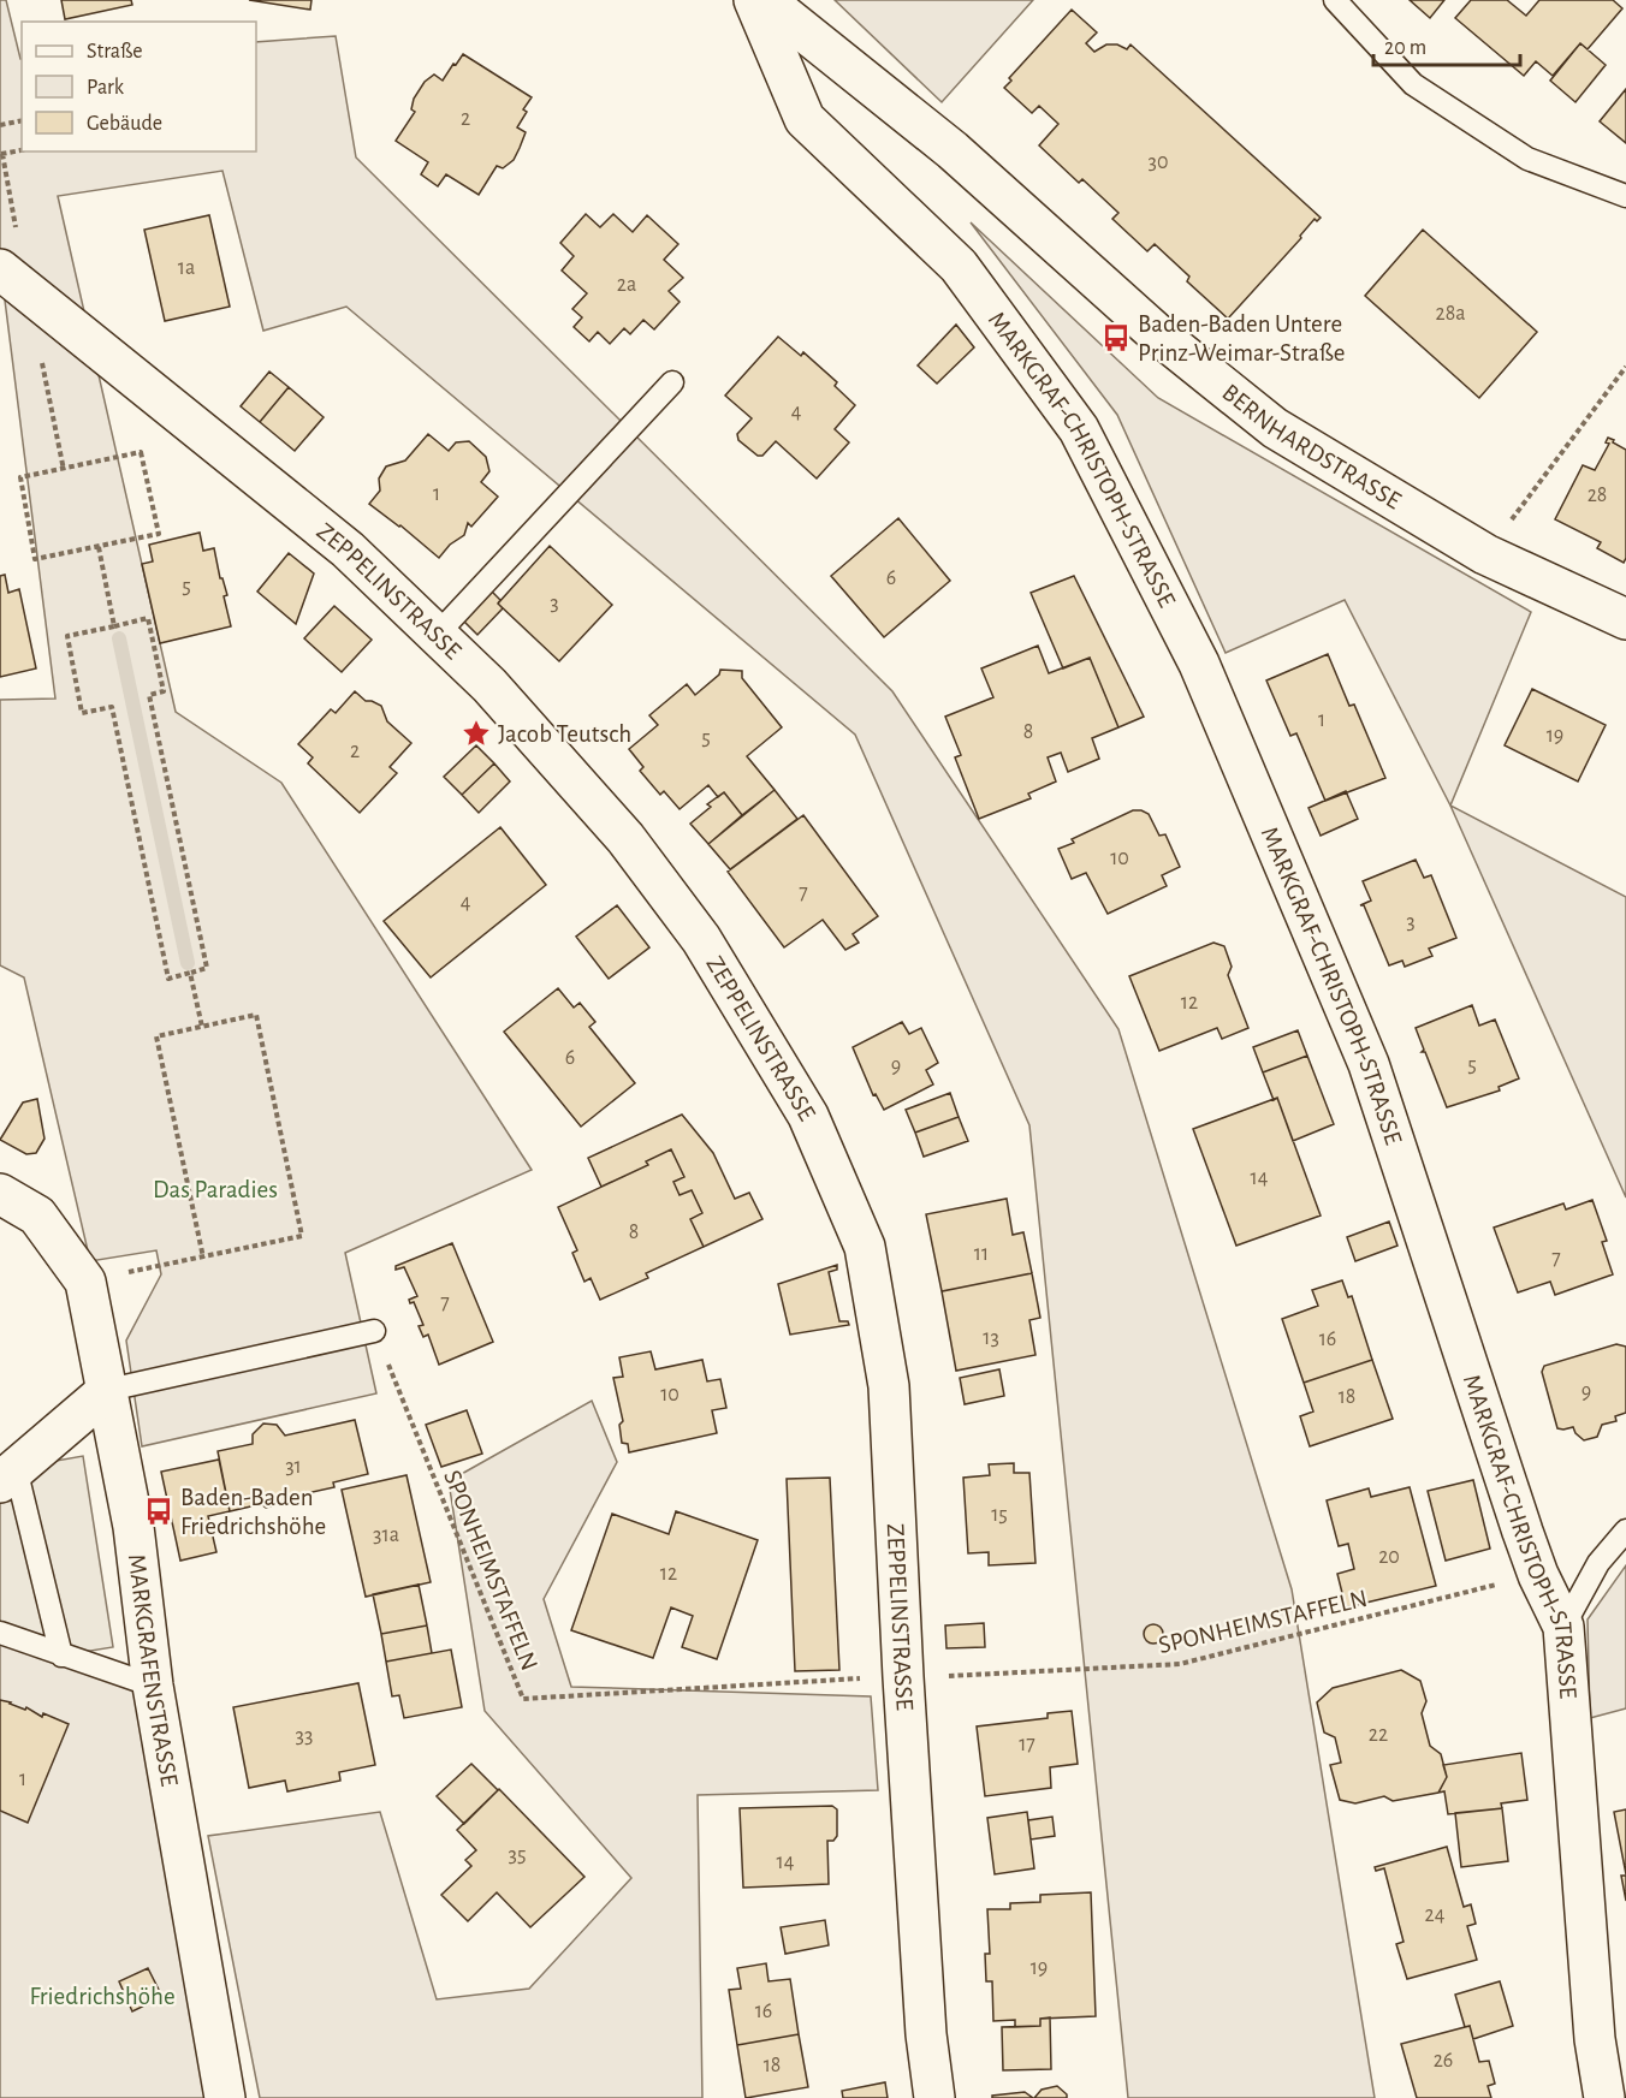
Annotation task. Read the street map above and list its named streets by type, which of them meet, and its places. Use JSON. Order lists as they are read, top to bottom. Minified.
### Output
{"streets":{"street":["BERNHARDSTRASSE","MARKGRAF-CHRISTOPH-STRASSE","ZEPPELINSTRASSE","MARKGRAFENSTRASSE"],"path":["SPONHEIMSTAFFELN"]},"crossings":[["MARKGRAF-CHRISTOPH-STRASSE","SPONHEIMSTAFFELN"],["ZEPPELINSTRASSE","SPONHEIMSTAFFELN"]],"parks":["Das Paradies","Friedrichshöhe"],"places":{"bus stop":["Baden-Baden Untere Prinz-Weimar-Straße","Baden-Baden Friedrichshöhe"],"place":["Jacob Teutsch"]},"house_numbers":["2","30","1a","2a","28a","4","1","28","6","5","3","1","8","19","5","2","10","7","4","3","12","6","5","9","14","8","11","7","7","13","16","9","10","18","31","15","31a","20","12","22","33","17","1","35","14","24","19","16","26","18"],"legend":["Straße","Park","Gebäude"],"scale_bar":"20 m"}
